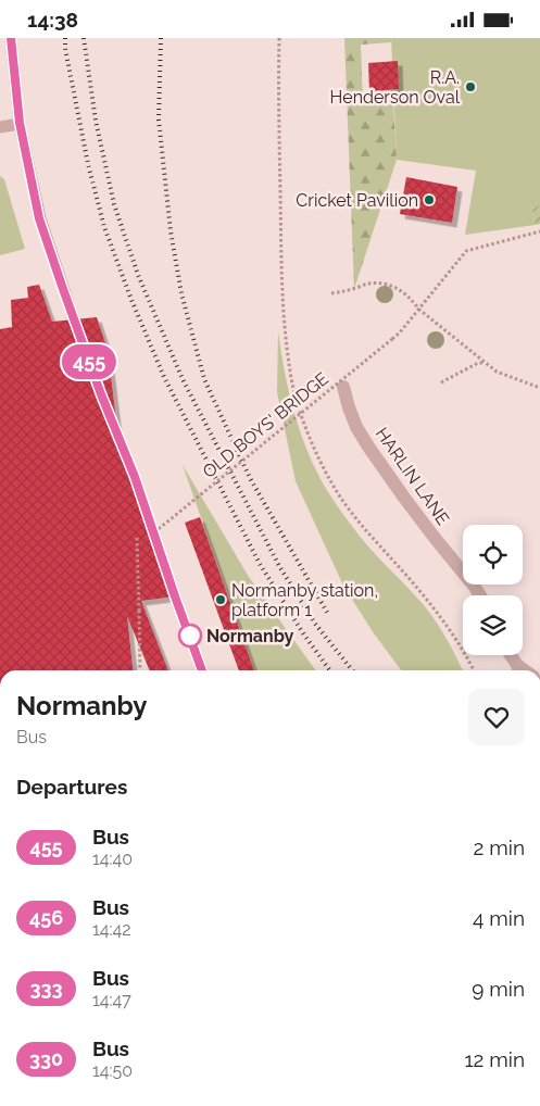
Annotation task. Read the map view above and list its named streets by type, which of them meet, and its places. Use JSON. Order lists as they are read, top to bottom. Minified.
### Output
{"streets":{"street":["HARLIN LANE"],"path":["OLD BOYS' BRIDGE"]},"places":["R.A. Henderson Oval","Cricket Pavilion","Normanby station, platform 1","Normanby"],"lines":["bus line 455"],"page":{"status":"14:38","on_map":"455","heading":[["Normanby","Bus"],"Departures"],"list":[{"mark":"455","name":"Bus","note":"14:40","value":"2 min"},{"mark":"456","name":"Bus","note":"14:42","value":"4 min"},{"mark":"333","name":"Bus","note":"14:47","value":"9 min"},{"mark":"330","name":"Bus","note":"14:50","value":"12 min"}]}}
